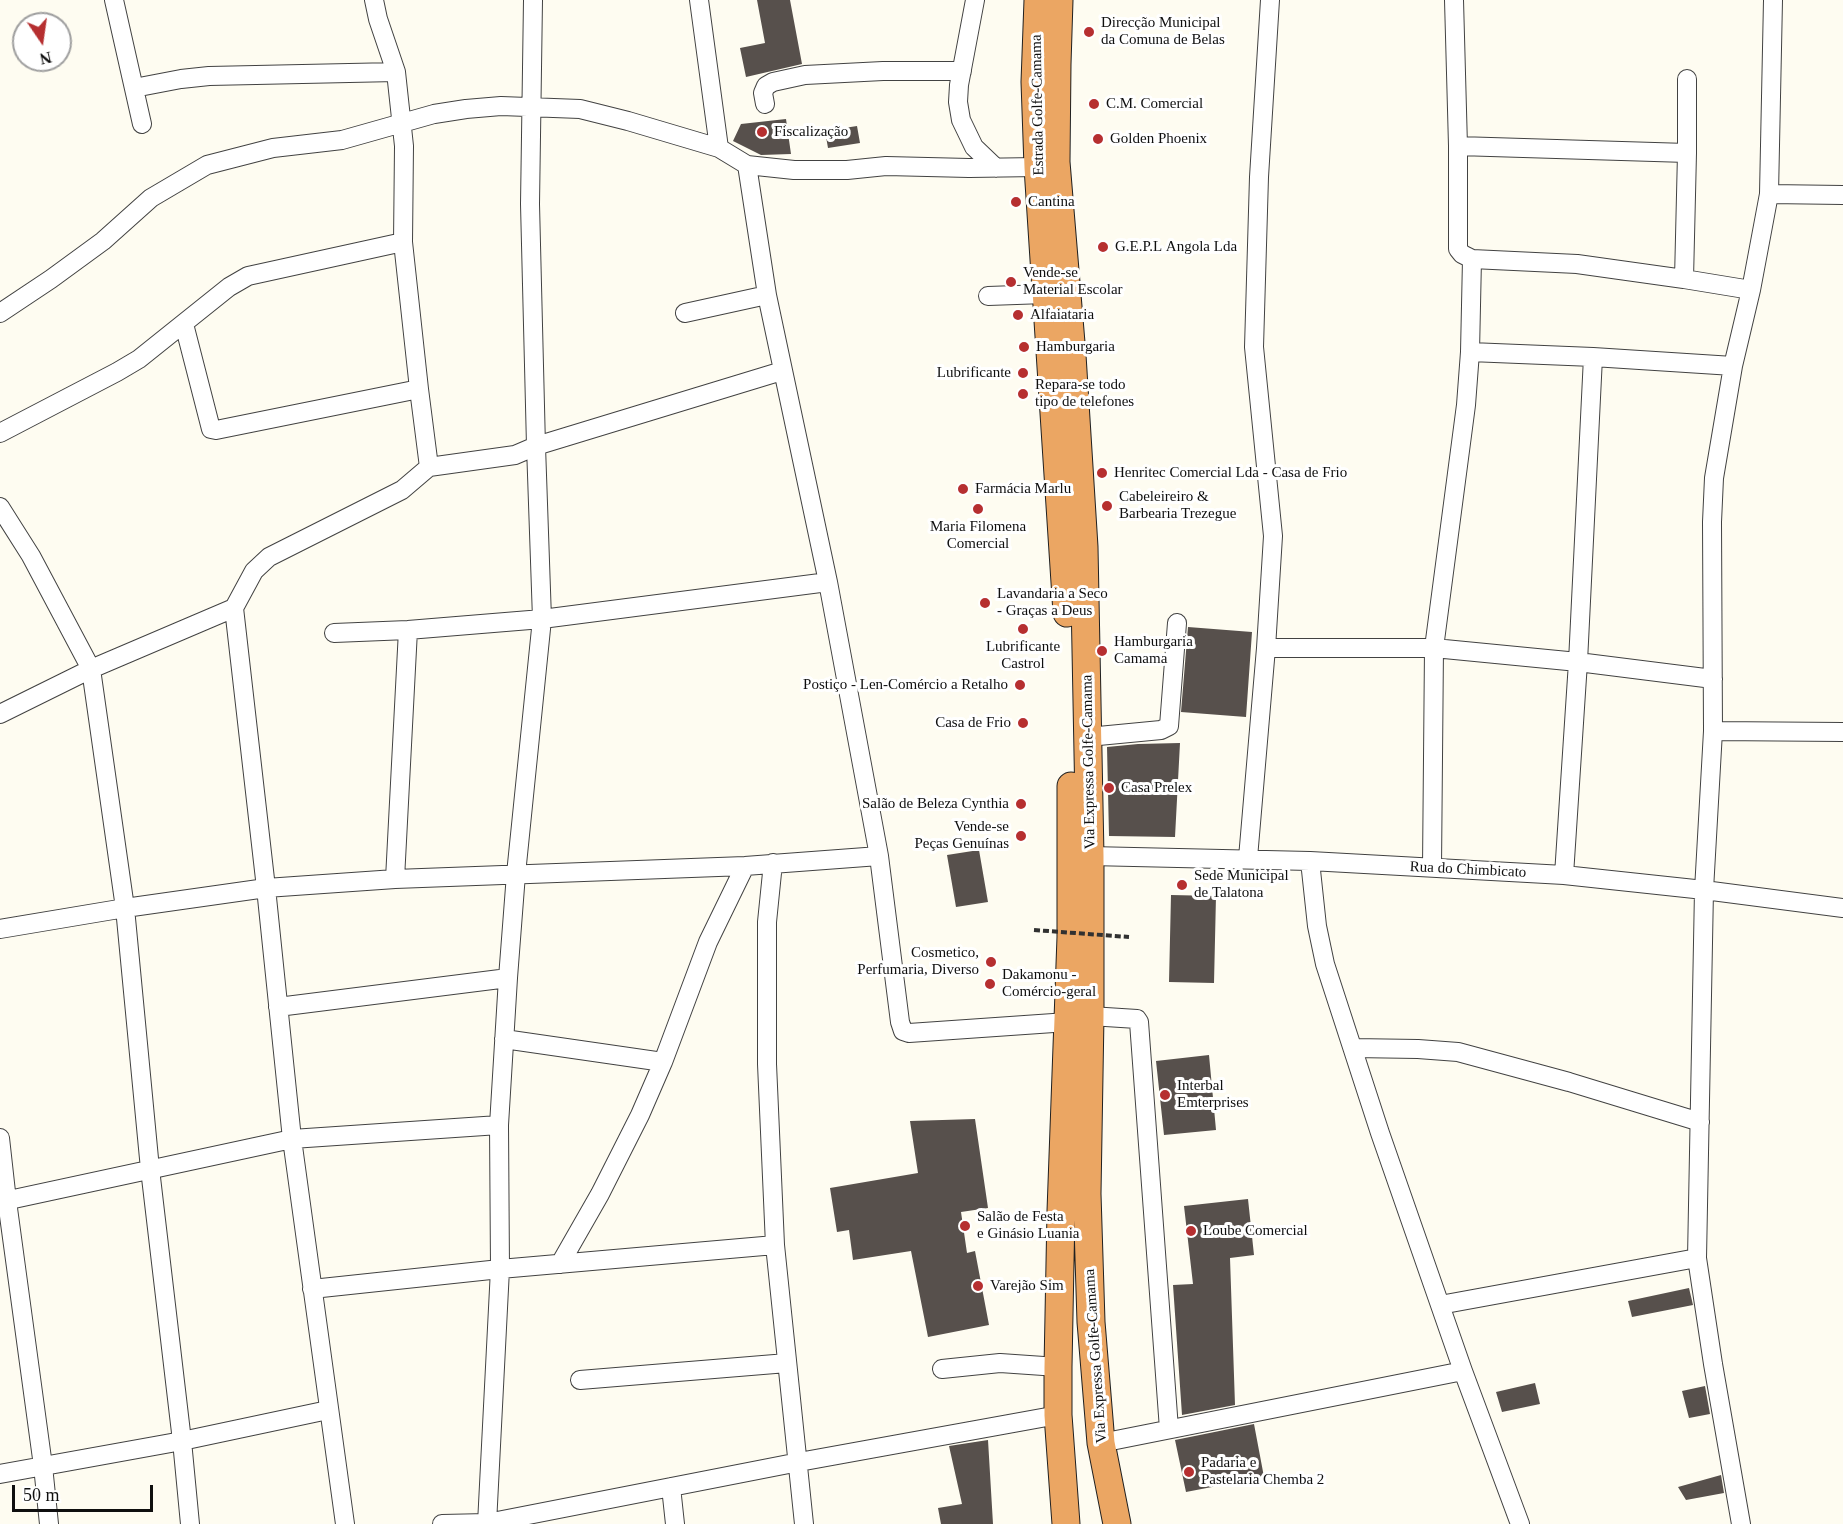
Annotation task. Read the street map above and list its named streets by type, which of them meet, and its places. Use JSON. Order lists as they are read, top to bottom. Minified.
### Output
{"streets":{"highway":["Estrada Golfe-Camama","Via Expressa Golfe-Camama"],"street":["Rua do Chimbicato"]},"crossings":[["Estrada Golfe-Camama","Via Expressa Golfe-Camama"],["Via Expressa Golfe-Camama","Rua do Chimbicato"]],"places":["Direcção Municipal da Comuna de Belas","C.M. Comercial","Fiscalização","Golden Phoenix","Cantina","G.E.P.L Angola Lda","Vende-se Material Escolar","Alfaiataria","Hamburgaria","Lubrificante","Repara-se todo tipo de telefones","Henritec Comercial Lda - Casa de Frio","Farmácia Marlu","Cabeleireiro & Barbearia Trezegue","Maria Filomena Comercial","Lavandaria a Seco - Graças a Deus","Lubrificante Castrol","Hamburgaria Camama","Postiço - Len-Comércio a Retalho","Casa de Frio","Casa Prelex","Salão de Beleza Cynthia","Vende-se Peças Genuínas","Sede Municipal de Talatona","Cosmetico, Perfumaria, Diverso","Dakamonu - Comércio-geral","Interbal Emterprises","Salão de Festa e Ginásio Luania","Loube Comercial","Varejão Sim","Padaria e Pastelaria Chemba 2"],"scale_bar":"50 m","north":"bottom"}
